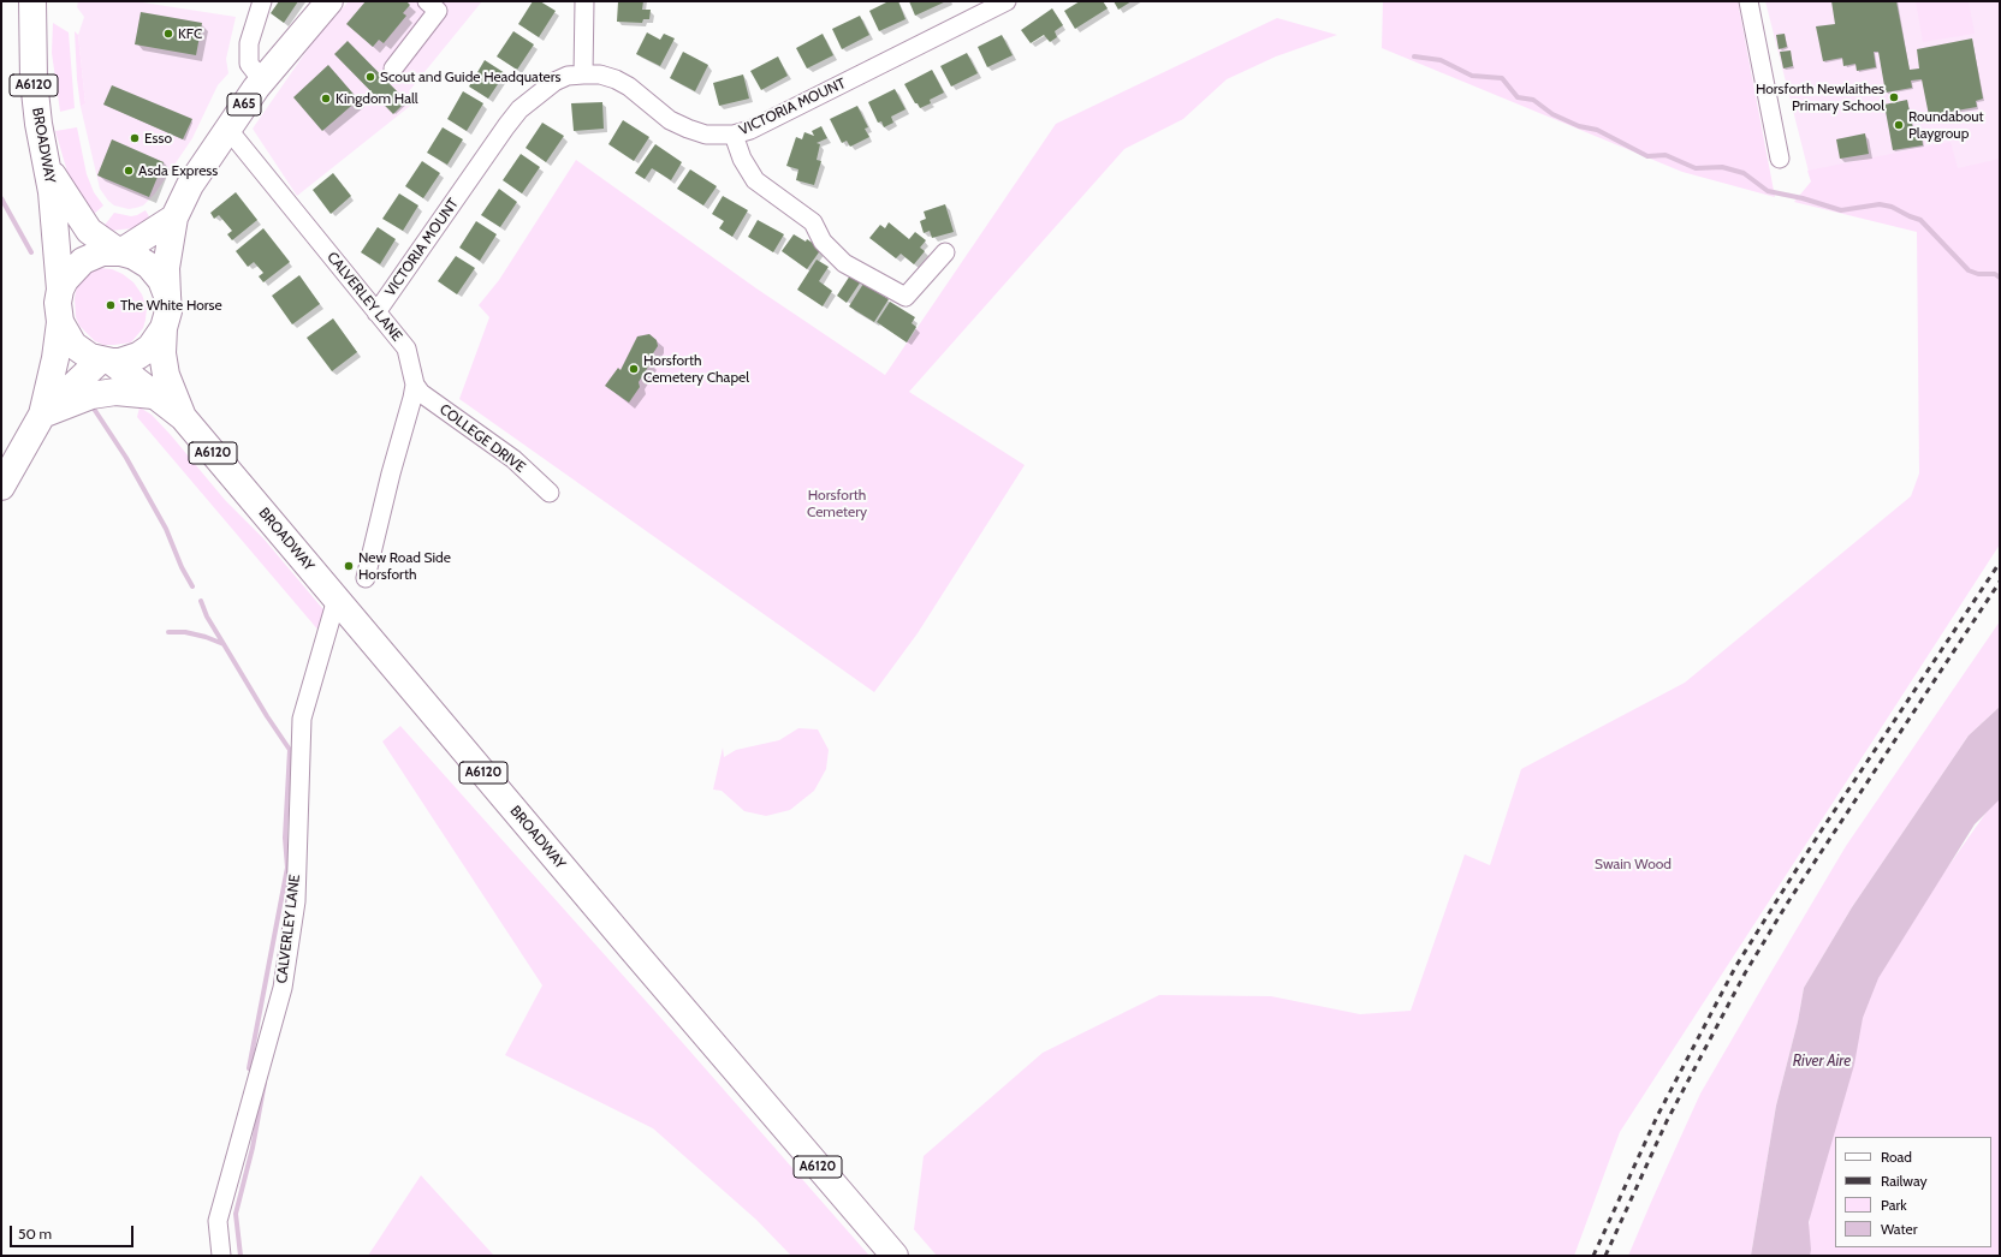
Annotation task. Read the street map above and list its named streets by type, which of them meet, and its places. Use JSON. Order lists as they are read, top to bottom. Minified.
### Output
{"streets":{"main road":["A6120","A65","BROADWAY"],"street":["VICTORIA MOUNT","CALVERLEY LANE","COLLEGE DRIVE"]},"crossings":[["A6120","A65"],["A6120","BROADWAY"],["A65","BROADWAY"],["A65","CALVERLEY LANE"],["VICTORIA MOUNT","CALVERLEY LANE"],["BROADWAY","CALVERLEY LANE"],["CALVERLEY LANE","COLLEGE DRIVE"]],"water":["River Aire"],"parks":["Horsforth Cemetery","Swain Wood"],"places":["KFC","Scout and Guide Headquaters","Horsforth Newlaithes Primary School","Kingdom Hall","Roundabout Playgroup","Esso","Asda Express","The White Horse","Horsforth Cemetery Chapel","New Road Side Horsforth"],"legend":["Road","Railway","Park","Water"],"scale_bar":"50 m"}
